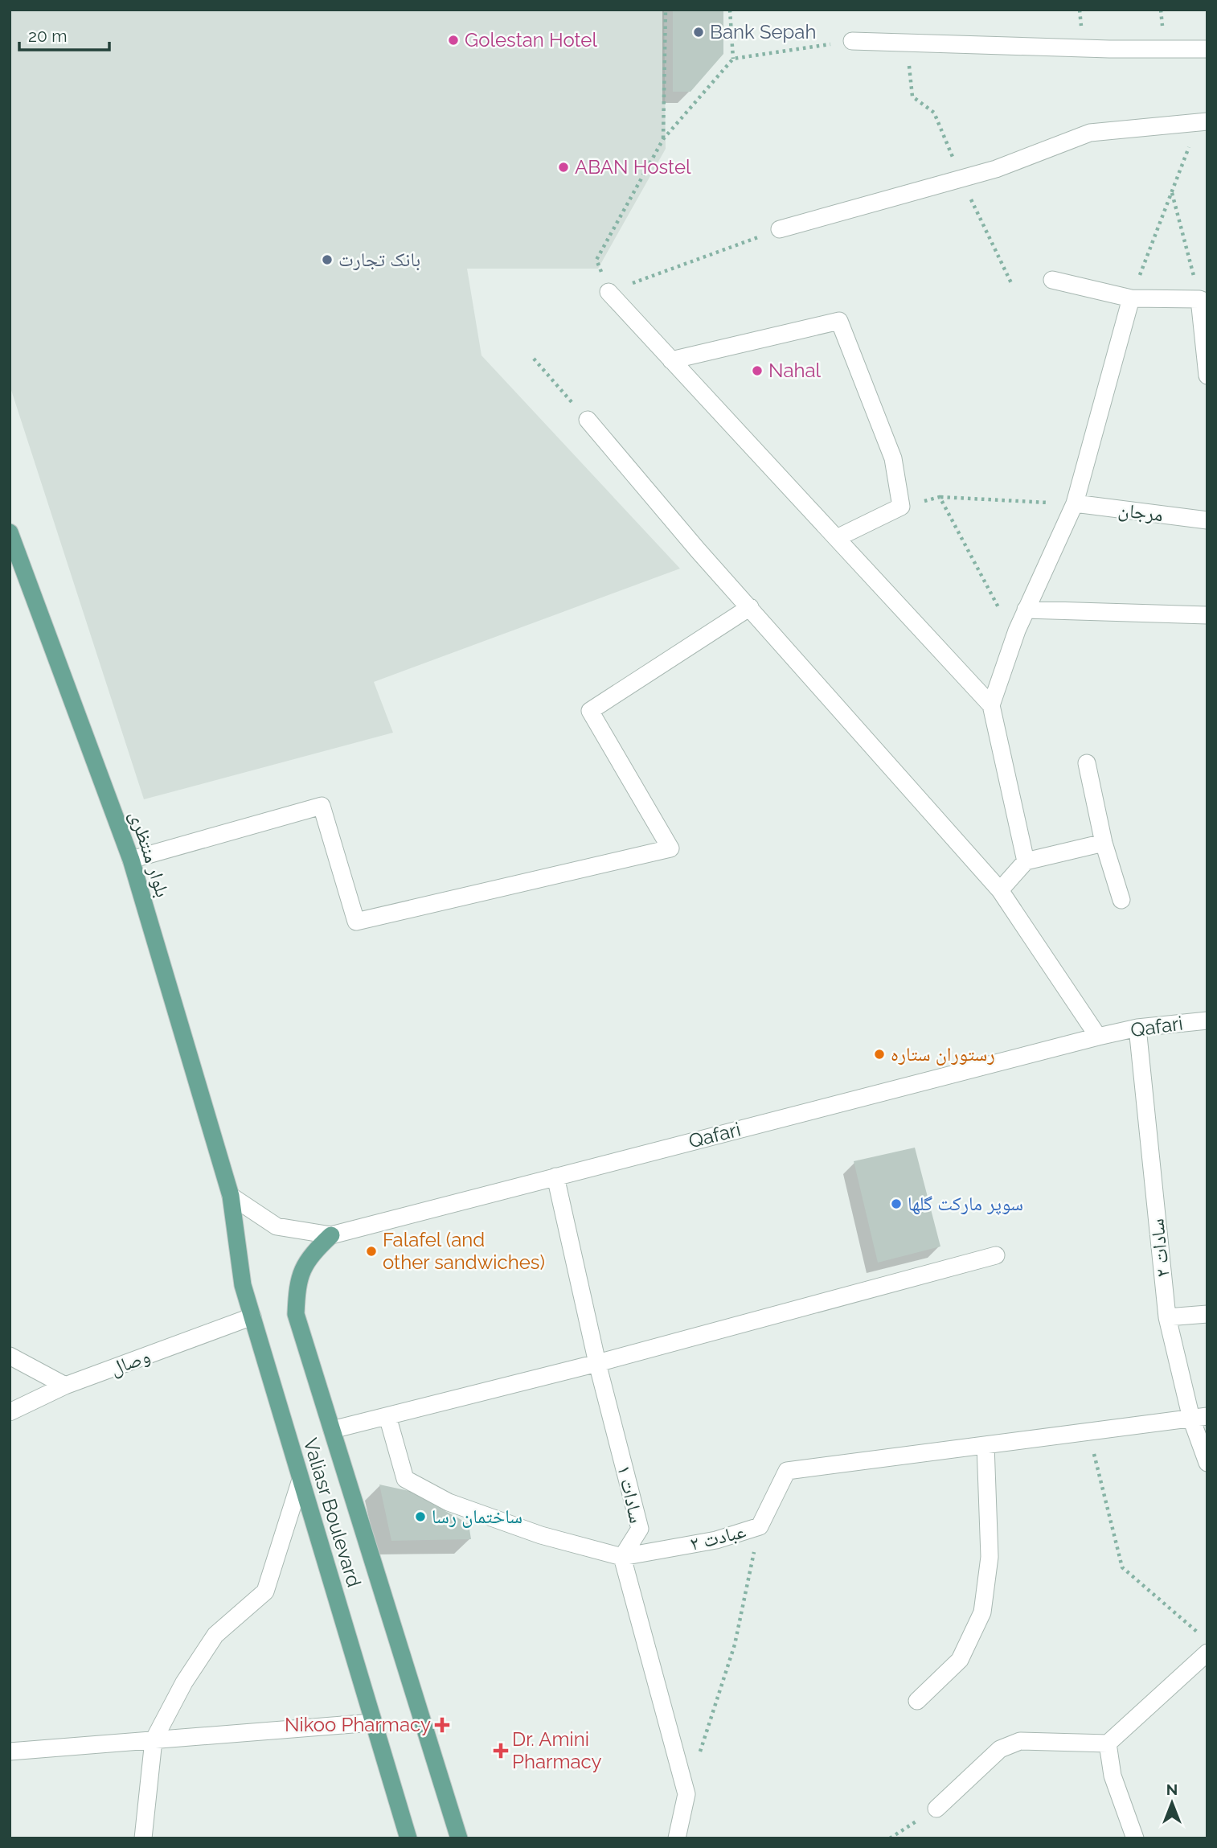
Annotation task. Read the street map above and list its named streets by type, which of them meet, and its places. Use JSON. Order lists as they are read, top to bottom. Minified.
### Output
{"streets":{"main road":["بلوار منتظری","Valiasr Boulevard"],"street":["مرجان","Qafari","سادات ۲","وصال","سادات ۱","عبادت ۲"]},"crossings":[["بلوار منتظری","Qafari"],["بلوار منتظری","Valiasr Boulevard"],["Qafari","سادات ۲"],["Qafari","سادات ۱"],["Qafari","Valiasr Boulevard"],["سادات ۲","عبادت ۲"],["وصال","Valiasr Boulevard"],["سادات ۱","عبادت ۲"]],"places":{"other":["Bank Sepah","Golestan Hotel","ABAN Hostel","بانک تجارت","Nahal","رستوران ستاره","سوپر مارکت گلها","Falafel (and other sandwiches)","ساختمان رسا"],"health":["Nikoo Pharmacy","Dr. Amini Pharmacy"]},"scale_bar":"20 m","north":"top"}
